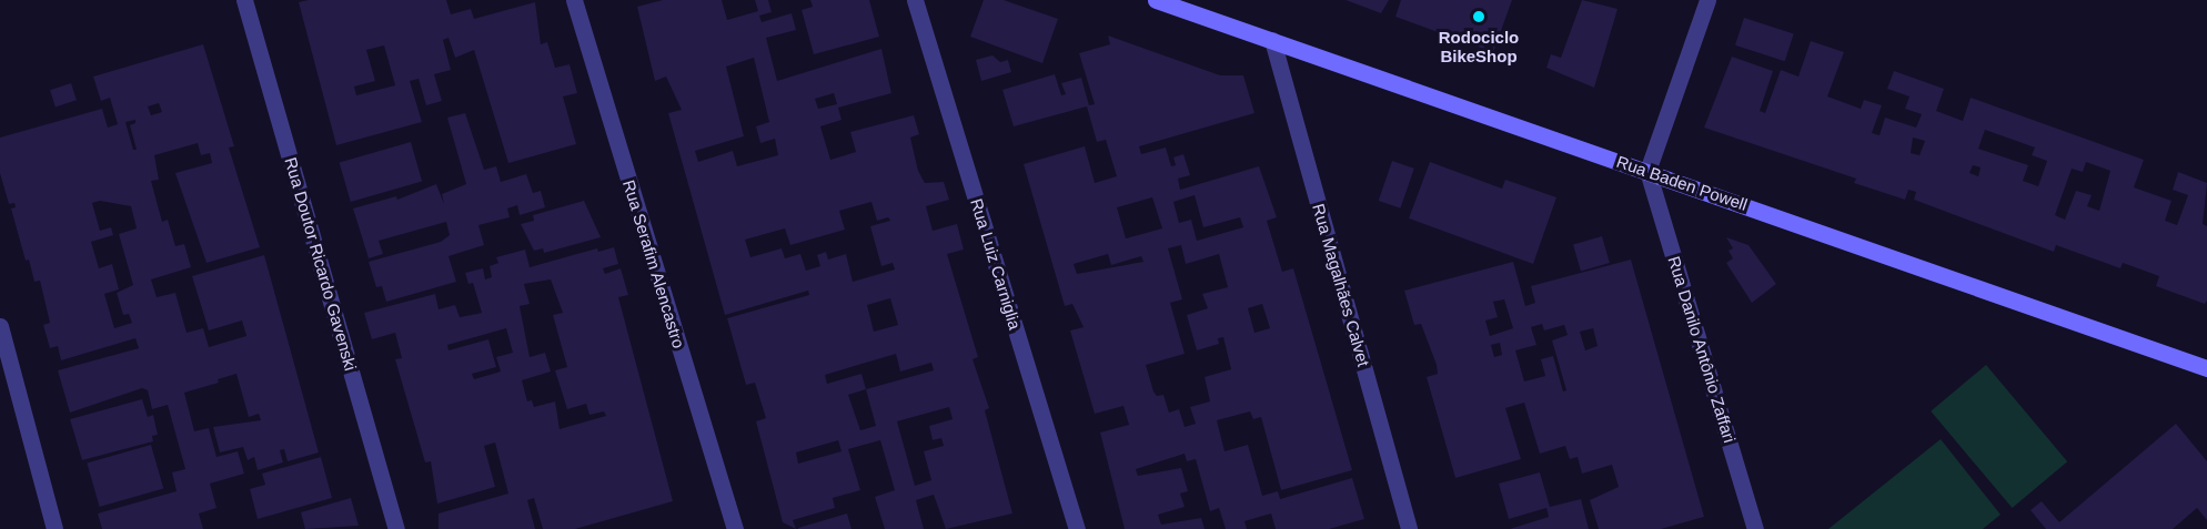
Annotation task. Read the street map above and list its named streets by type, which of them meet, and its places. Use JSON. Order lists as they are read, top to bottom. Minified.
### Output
{"streets":{"street":["Rua Baden Powell","Rua Doutor Ricardo Gavenski","Rua Serafim Alencastro","Rua Luiz Carniglia","Rua Magalhães Calvet","Rua Danilo Antônio Zaffari"]},"crossings":[["Rua Baden Powell","Rua Magalhães Calvet"],["Rua Baden Powell","Rua Danilo Antônio Zaffari"]],"places":["Rodociclo BikeShop"]}
